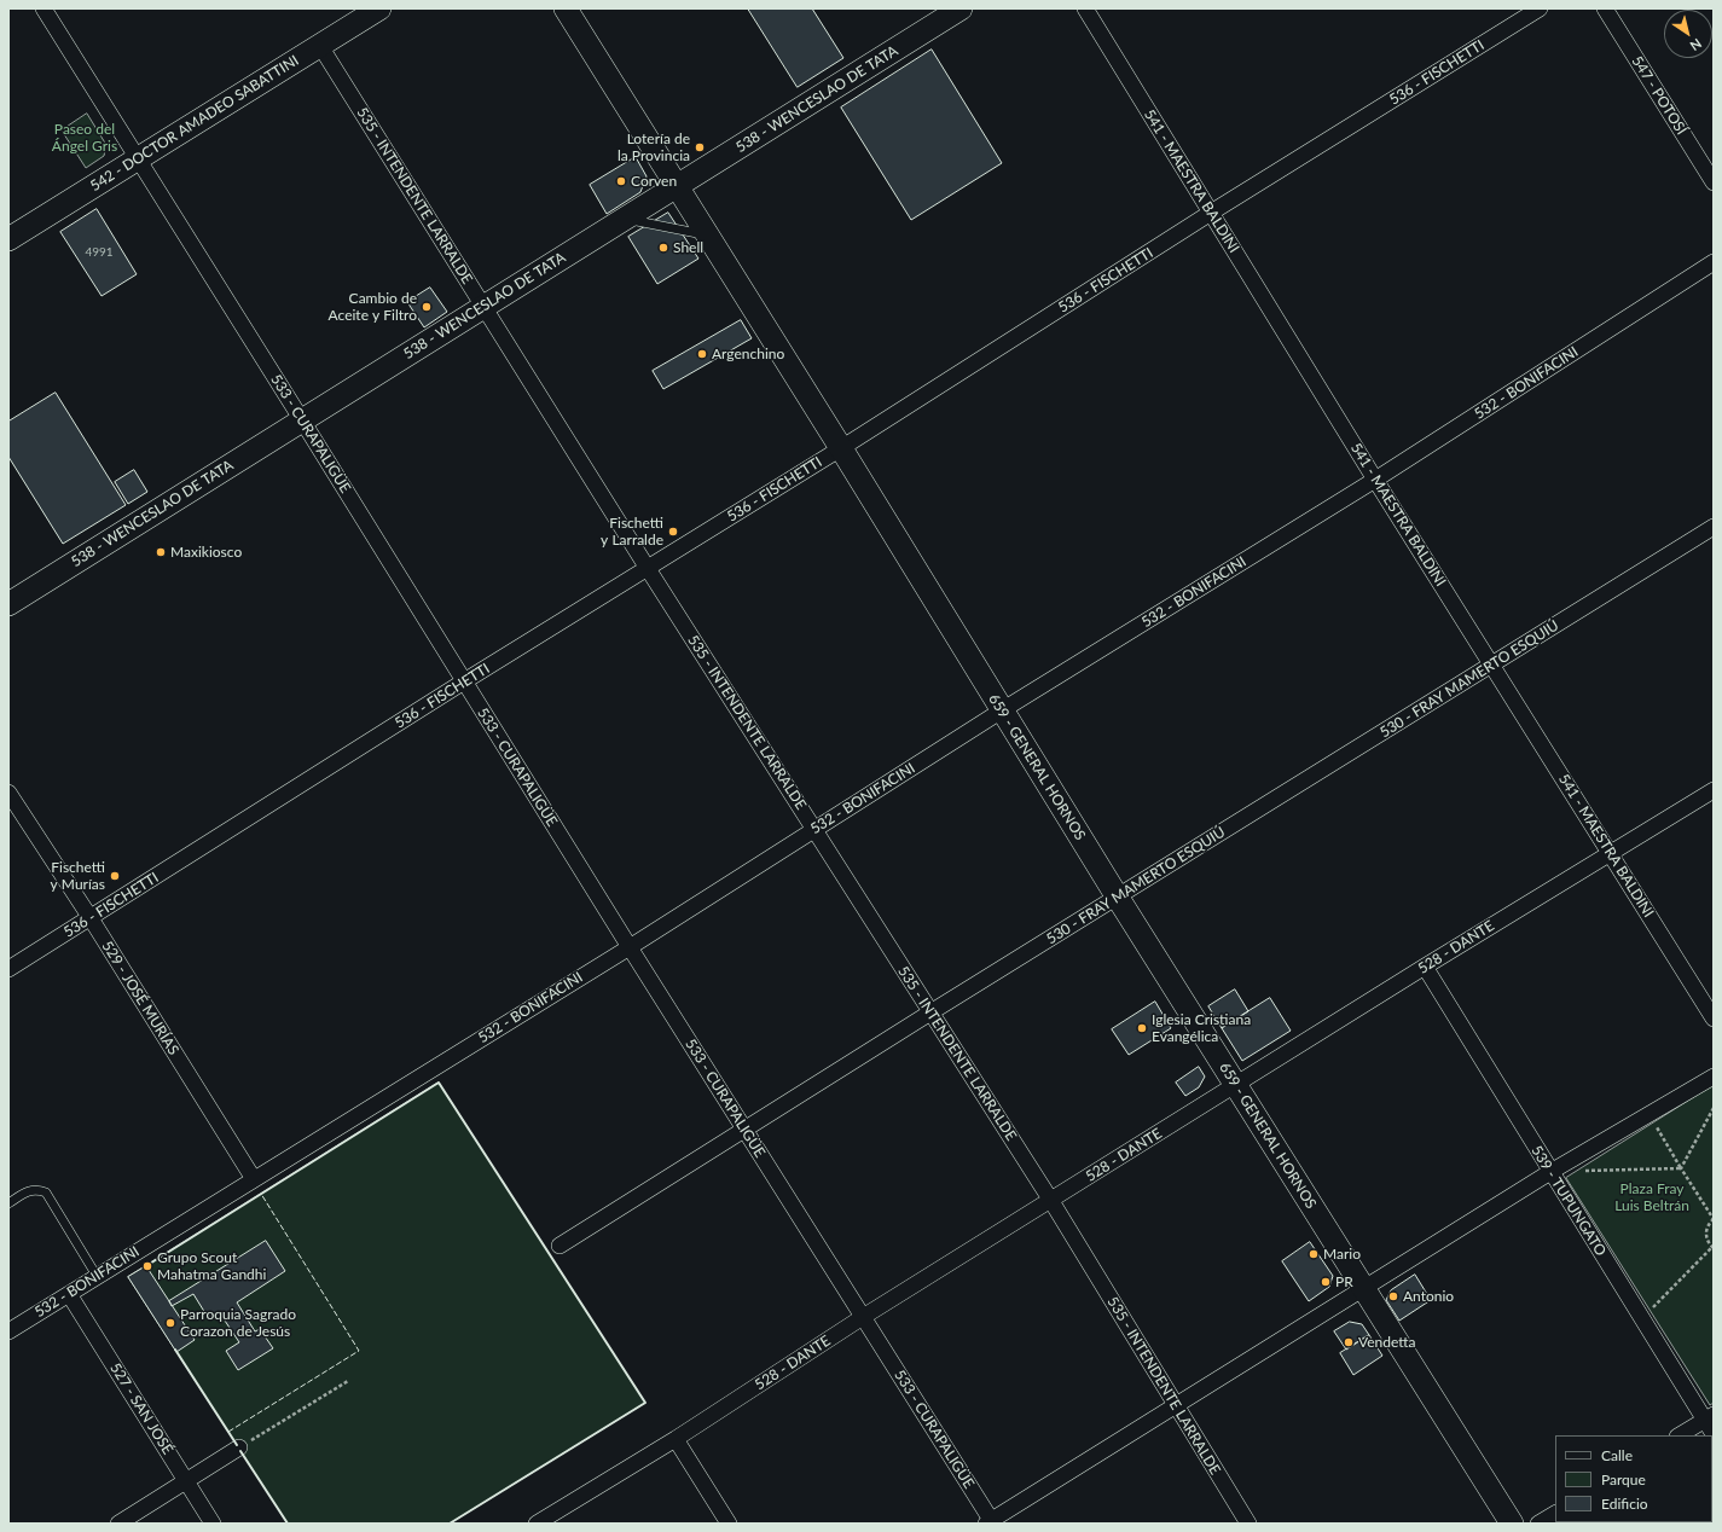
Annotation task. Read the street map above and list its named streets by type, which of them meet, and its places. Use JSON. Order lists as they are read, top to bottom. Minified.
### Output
{"streets":{"street":["536 - FISCHETTI","547 - POTOSÍ","538 - WENCESLAO DE TATA","542 - DOCTOR AMADEO SABATTINI","541 - MAESTRA BALDINI","535 - INTENDENTE LARRALDE","532 - BONIFACINI","533 - CURAPALIGÜE","530 - FRAY MAMERTO ESQUIÚ","659 - GENERAL HORNOS","528 - DANTE","529 - JOSÉ MURÍAS","539 - TUPUNGATO","527 - SAN JOSÉ"]},"crossings":[["536 - FISCHETTI","541 - MAESTRA BALDINI"],["536 - FISCHETTI","535 - INTENDENTE LARRALDE"],["536 - FISCHETTI","533 - CURAPALIGÜE"],["536 - FISCHETTI","659 - GENERAL HORNOS"],["536 - FISCHETTI","529 - JOSÉ MURÍAS"],["538 - WENCESLAO DE TATA","535 - INTENDENTE LARRALDE"],["538 - WENCESLAO DE TATA","533 - CURAPALIGÜE"],["538 - WENCESLAO DE TATA","659 - GENERAL HORNOS"],["542 - DOCTOR AMADEO SABATTINI","535 - INTENDENTE LARRALDE"],["542 - DOCTOR AMADEO SABATTINI","533 - CURAPALIGÜE"],["541 - MAESTRA BALDINI","532 - BONIFACINI"],["541 - MAESTRA BALDINI","530 - FRAY MAMERTO ESQUIÚ"],["541 - MAESTRA BALDINI","528 - DANTE"],["535 - INTENDENTE LARRALDE","532 - BONIFACINI"],["535 - INTENDENTE LARRALDE","530 - FRAY MAMERTO ESQUIÚ"],["535 - INTENDENTE LARRALDE","528 - DANTE"],["532 - BONIFACINI","533 - CURAPALIGÜE"],["532 - BONIFACINI","659 - GENERAL HORNOS"],["532 - BONIFACINI","529 - JOSÉ MURÍAS"],["532 - BONIFACINI","527 - SAN JOSÉ"],["533 - CURAPALIGÜE","530 - FRAY MAMERTO ESQUIÚ"],["533 - CURAPALIGÜE","528 - DANTE"],["530 - FRAY MAMERTO ESQUIÚ","659 - GENERAL HORNOS"],["659 - GENERAL HORNOS","528 - DANTE"],["528 - DANTE","539 - TUPUNGATO"]],"parks":["Paseo del Ángel Gris","Plaza Fray Luis Beltrán"],"places":["Lotería de la Provincia","Corven","Shell","Cambio de Aceite y Filtro","Argenchino","Fischetti y Larralde","Maxikiosco","Fischetti y Murías","Iglesia Cristiana Evangélica","Mario","Grupo Scout Mahatma Gandhi","PR","Antonio","Parroquia Sagrado Corazon de Jesús","Vendetta"],"house_numbers":["4991"],"legend":["Calle","Parque","Edificio"],"north":"bottom right"}
